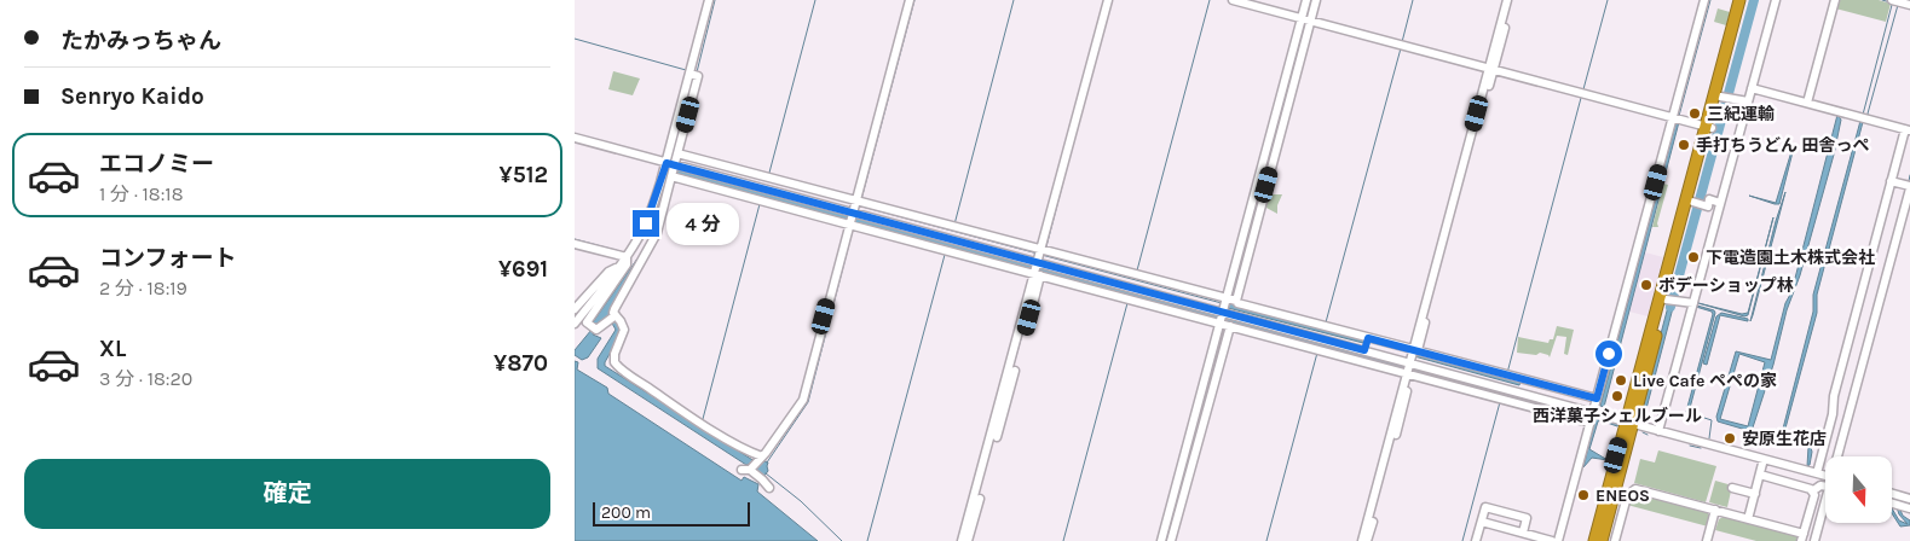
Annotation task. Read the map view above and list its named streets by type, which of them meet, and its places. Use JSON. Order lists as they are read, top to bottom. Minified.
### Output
{"places":["三紀運輸","手打ちうどん 田舎っぺ","下電造園土木株式会社","ボデーショップ林","Live Cafe ペペの家","西洋菓子シェルブール","安原生花店","ENEOS"],"scale_bar":"200 m","north":"bottom","page":{"banner":["たかみっちゃん","Senryo Kaido"],"list":[{"name":"エコノミー","note":"1 分 · 18:18","value":"¥512"},{"name":"コンフォート","note":"2 分 · 18:19","value":"¥691"},{"name":"XL","note":"3 分 · 18:20","value":"¥870"}],"bubble":"4 分","buttons":"確定","scale":"200 m"}}
